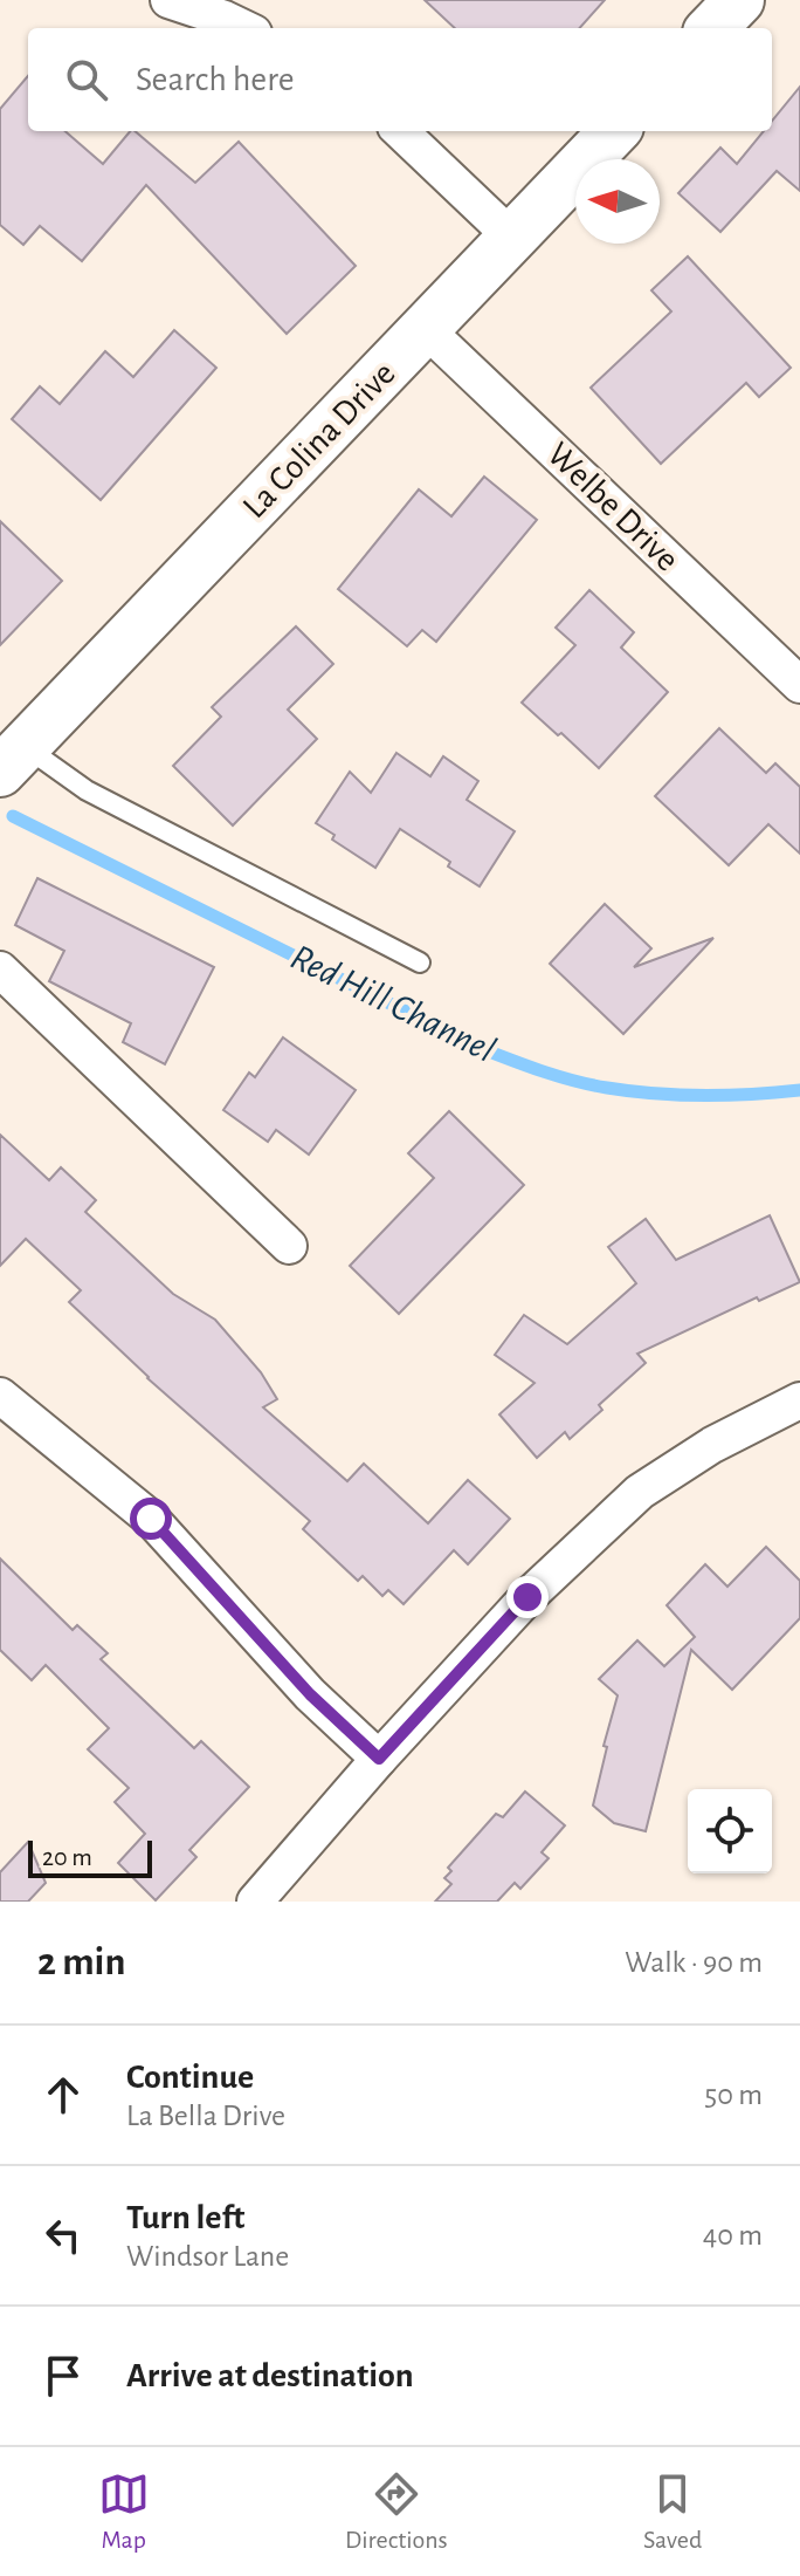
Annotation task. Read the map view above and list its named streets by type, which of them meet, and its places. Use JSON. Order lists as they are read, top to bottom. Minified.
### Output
{"streets":{"street":["La Colina Drive","Welbe Drive"]},"crossings":[["La Colina Drive","Welbe Drive"]],"water":["Red Hill Channel"],"scale_bar":"20 m","north":"left","page":{"search":"Search here","scale":"20 m","heading":["2 min","Walk · 90 m"],"list":[["Continue","La Bella Drive","50 m"],["Turn left","Windsor Lane","40 m"],"Arrive at destination"],"nav":["Map","Directions","Saved"]}}
